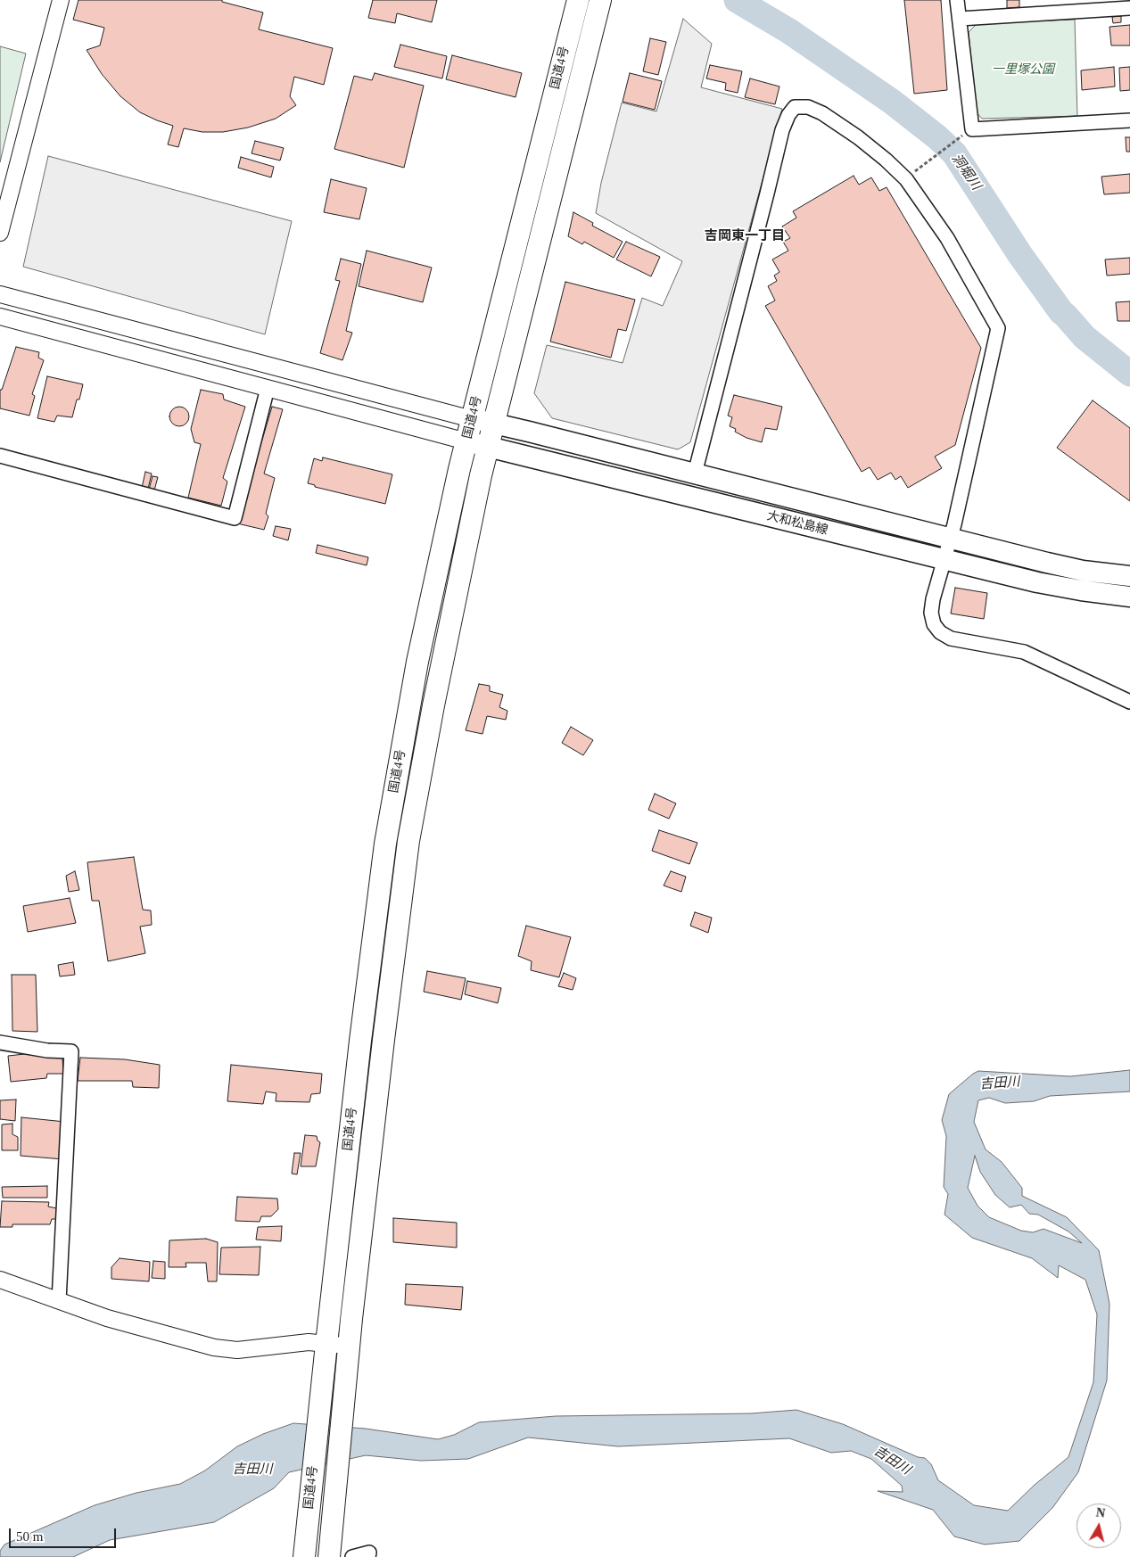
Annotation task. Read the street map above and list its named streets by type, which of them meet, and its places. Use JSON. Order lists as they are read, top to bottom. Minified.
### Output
{"streets":{"highway":["国道4号"],"main road":["大和松島線"]},"crossings":[["国道4号","大和松島線"]],"districts":["吉岡東一丁目"],"water":["洞堀川","吉田川"],"parks":["一里塚公園"],"scale_bar":"50 m","north":"top"}
